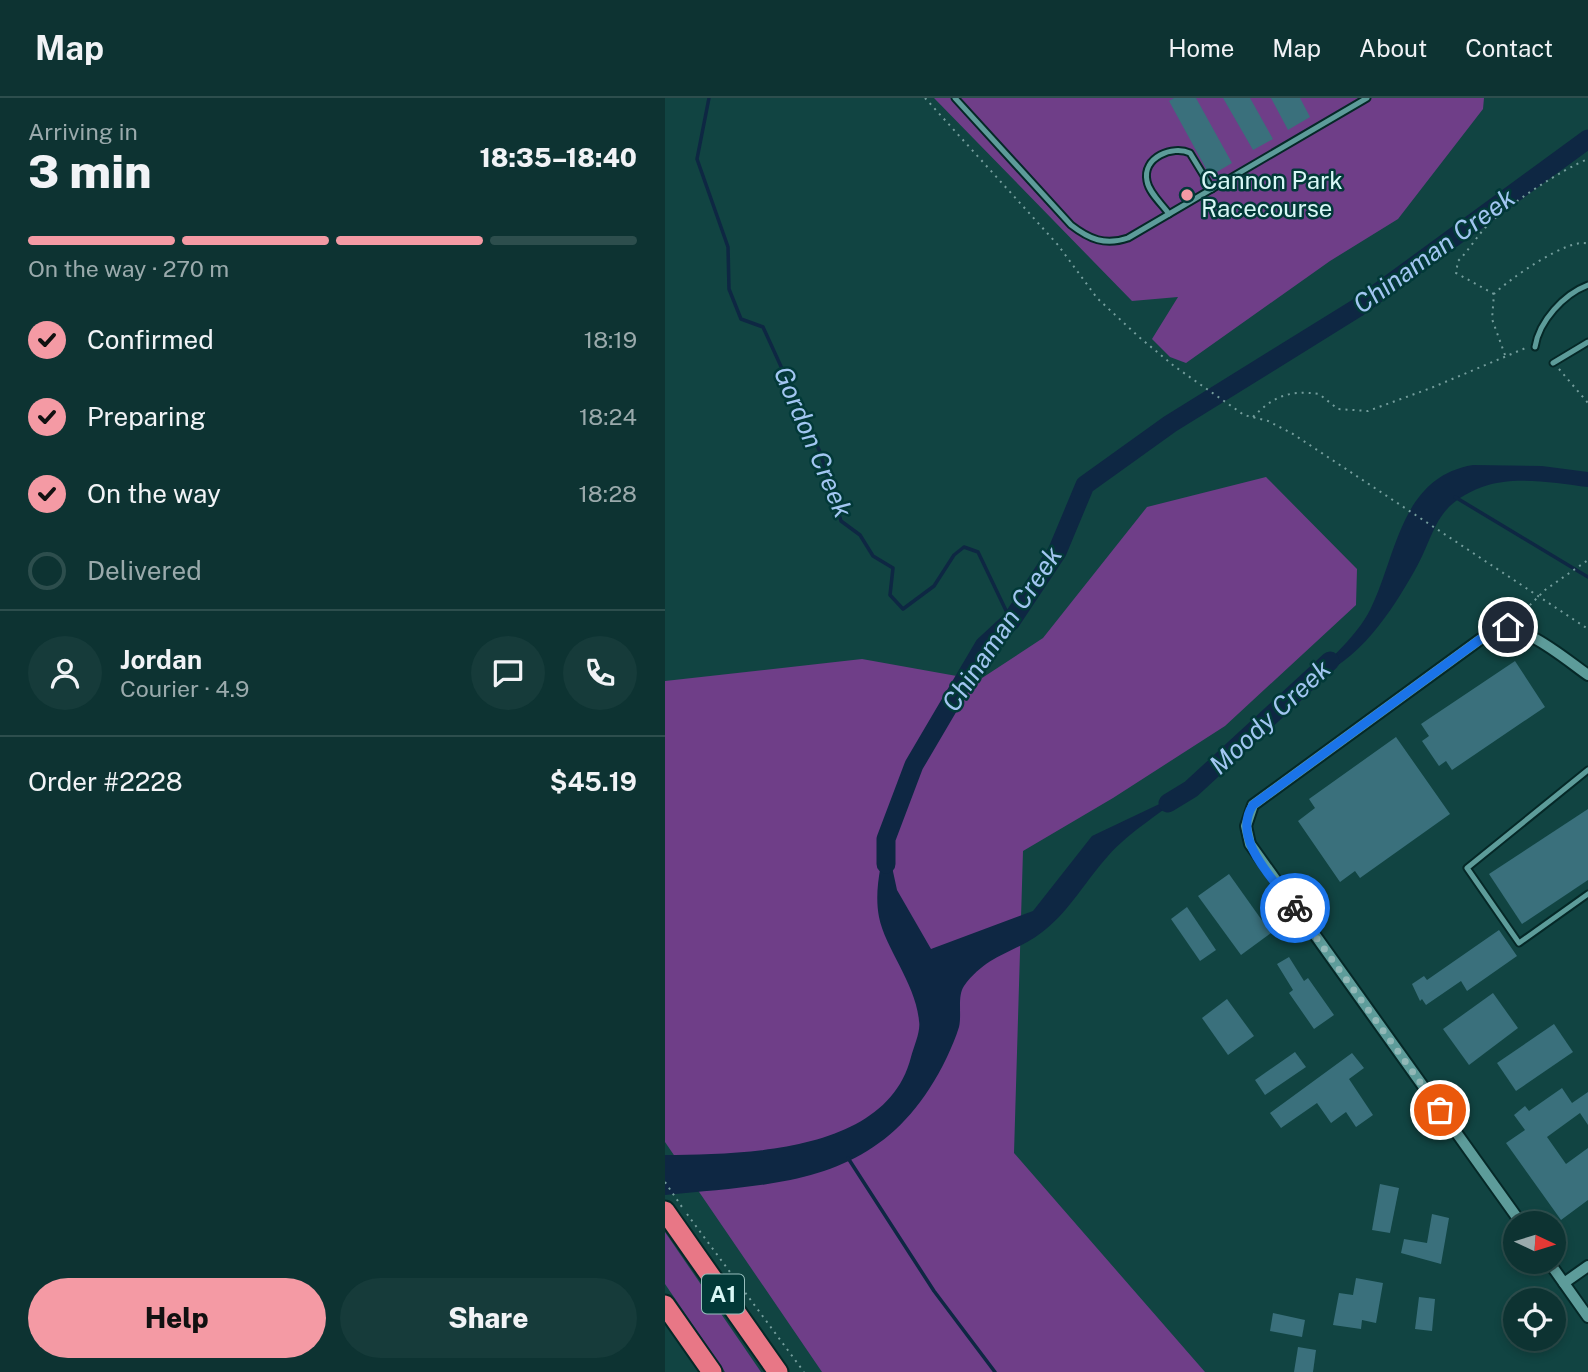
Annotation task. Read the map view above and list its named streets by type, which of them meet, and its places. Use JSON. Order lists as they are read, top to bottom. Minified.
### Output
{"streets":{"highway":["A1"]},"water":["Chinaman Creek","Gordon Creek","Moody Creek"],"places":["Cannon Park Racecourse"],"north":"right","page":{"header":"Map","nav":["Home","Map","About","Contact"],"heading":["3 min","Arriving in","18:35–18:40"],"panel":["Jordan","Courier · 4.9","Order #2228","$45.19"],"bar":"On the way · 270 m","list":[["Confirmed","18:19"],["Preparing","18:24"],["On the way","18:28"],"Delivered"],"buttons":["Help","Share"]}}
